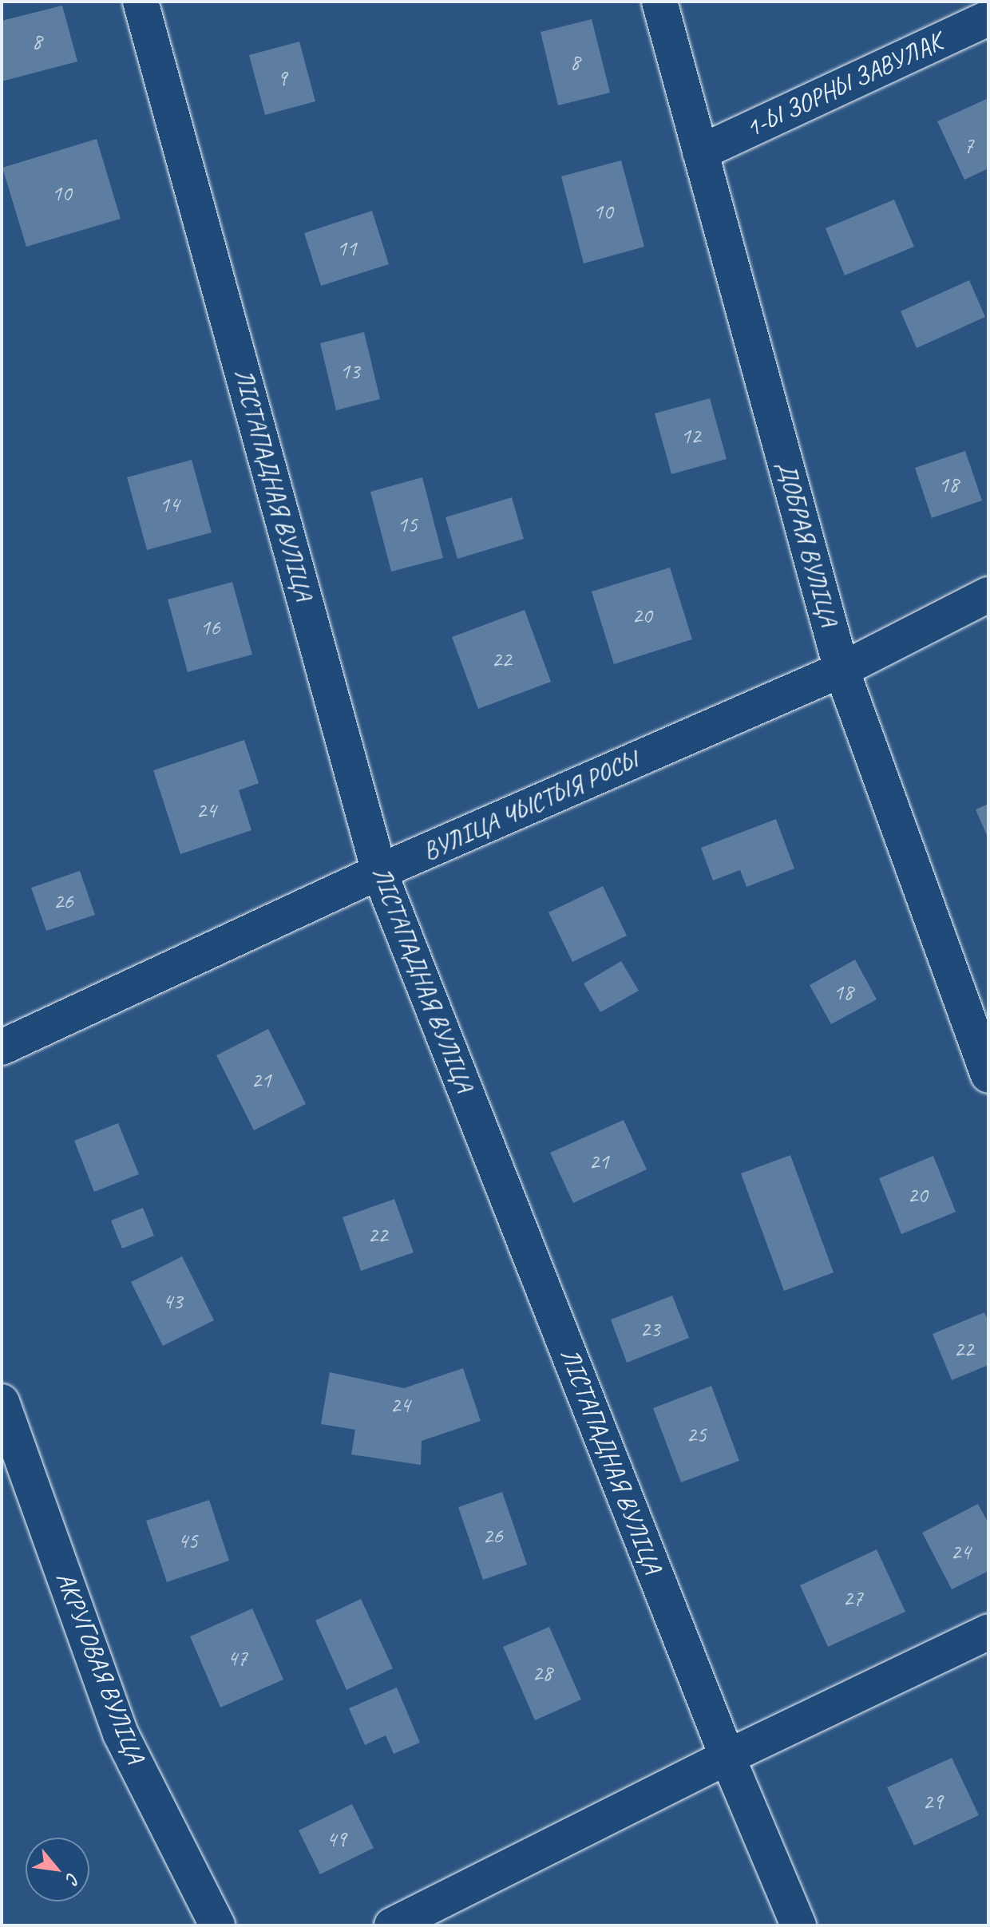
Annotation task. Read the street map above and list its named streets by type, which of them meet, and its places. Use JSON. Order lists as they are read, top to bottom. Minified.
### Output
{"streets":{"street":["1-Ы ЗОРНЫ ЗАВУЛАК","ЛІСТАПАДНАЯ ВУЛІЦА","ДОБРАЯ ВУЛІЦА","ВУЛІЦА ЧЫСТЫЯ РОСЫ","АКРУГОВАЯ ВУЛІЦА"]},"crossings":[["1-Ы ЗОРНЫ ЗАВУЛАК","ДОБРАЯ ВУЛІЦА"],["ЛІСТАПАДНАЯ ВУЛІЦА","ВУЛІЦА ЧЫСТЫЯ РОСЫ"],["ДОБРАЯ ВУЛІЦА","ВУЛІЦА ЧЫСТЫЯ РОСЫ"]],"house_numbers":["8","8","9","7","10","10","11","13","12","18","14","15","20","16","22","24","26","18","21","21","20","22","43","23","22","24","25","26","45","24","27","47","28","29","49"],"north":"bottom right"}
